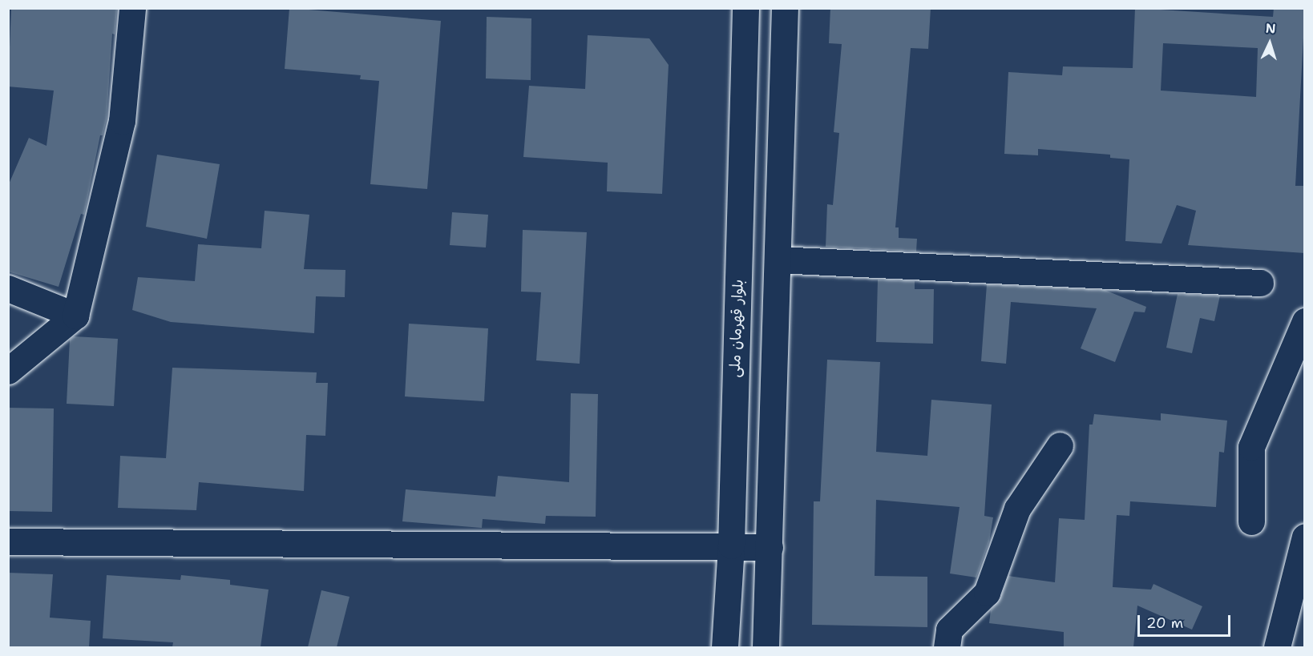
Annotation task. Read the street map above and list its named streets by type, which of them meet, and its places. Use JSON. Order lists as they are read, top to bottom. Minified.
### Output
{"streets":{"main road":["بلوار قهرمان ملی"]},"scale_bar":"20 m","north":"top"}
